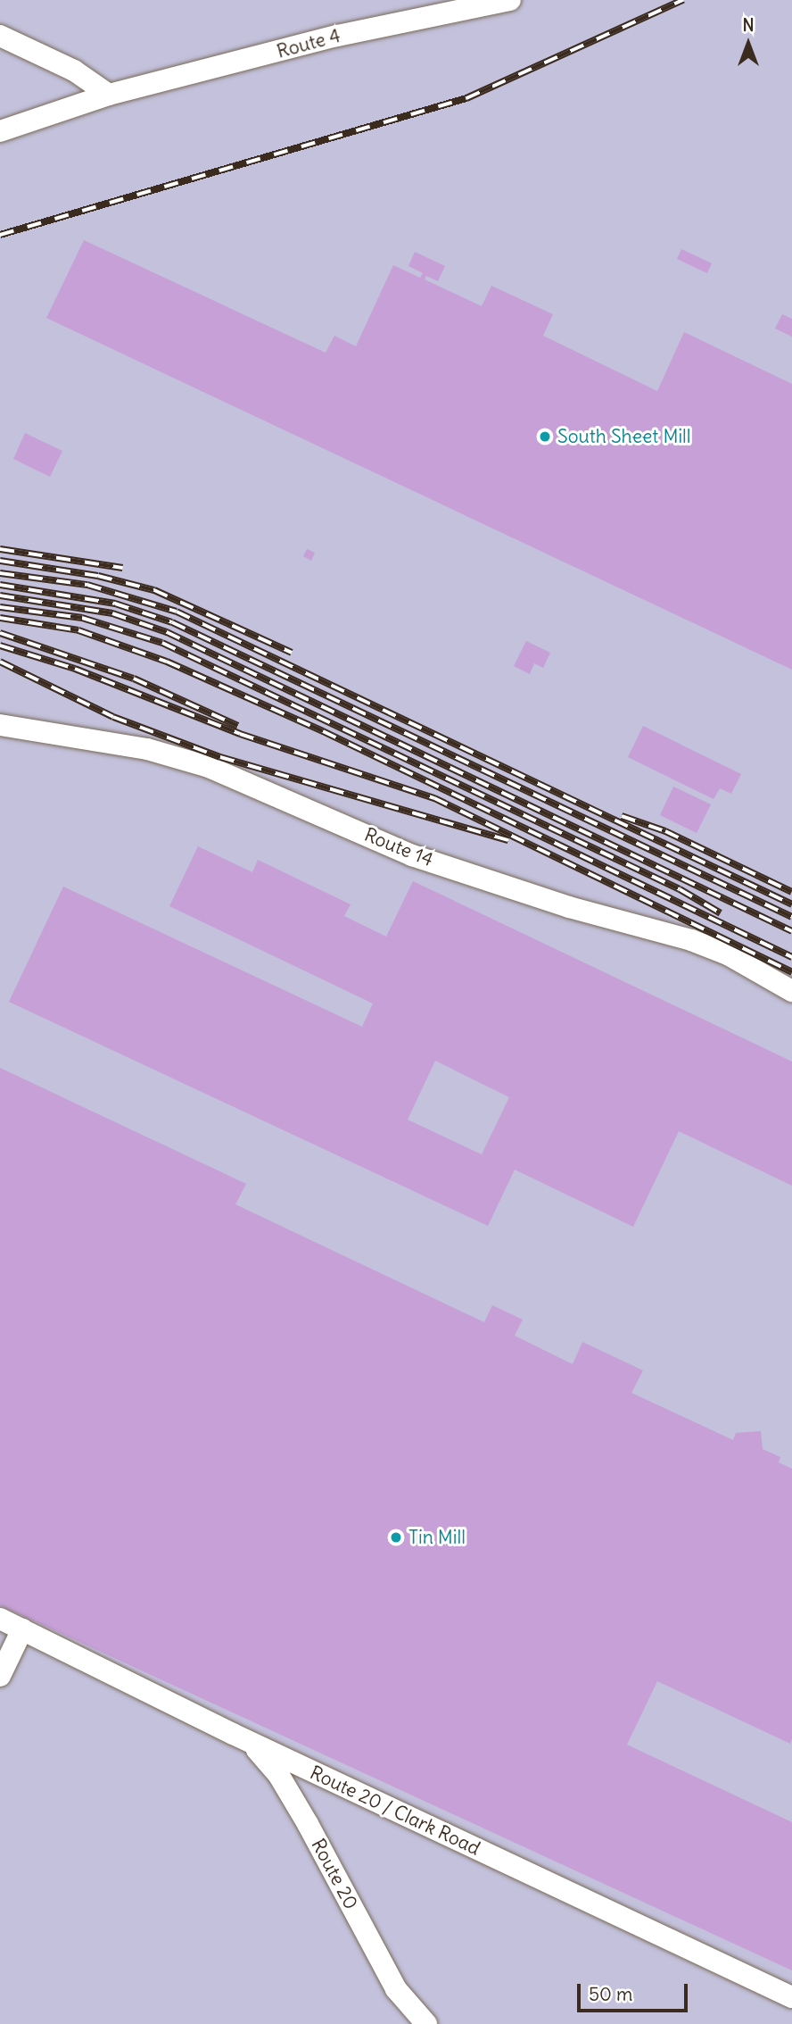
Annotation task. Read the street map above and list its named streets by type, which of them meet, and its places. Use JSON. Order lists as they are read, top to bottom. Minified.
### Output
{"streets":{"street":["Route 4","Route 14","Route 20 / Clark Road","Route 20"]},"crossings":[["Route 20 / Clark Road","Route 20"]],"places":["South Sheet Mill","Tin Mill"],"scale_bar":"50 m","north":"top"}
